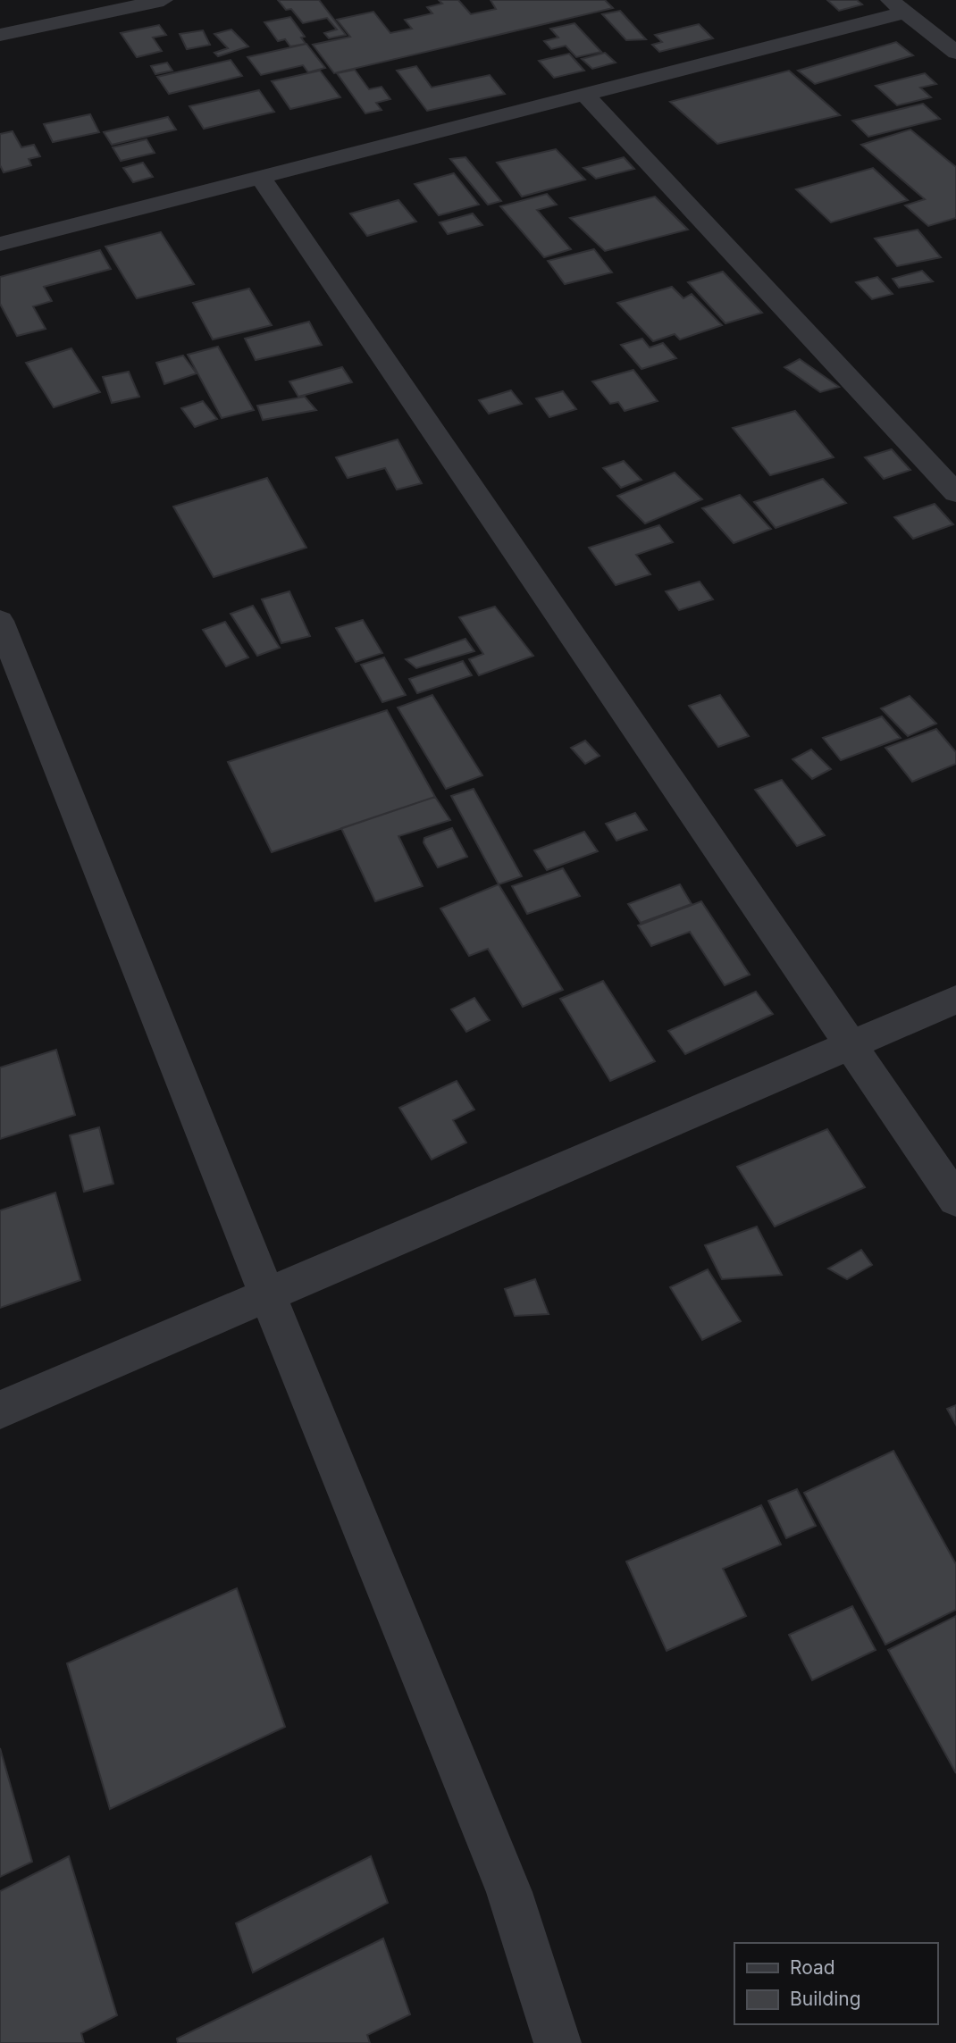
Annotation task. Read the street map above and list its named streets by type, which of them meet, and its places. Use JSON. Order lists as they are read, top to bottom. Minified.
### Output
{"legend":["Road","Building"]}
